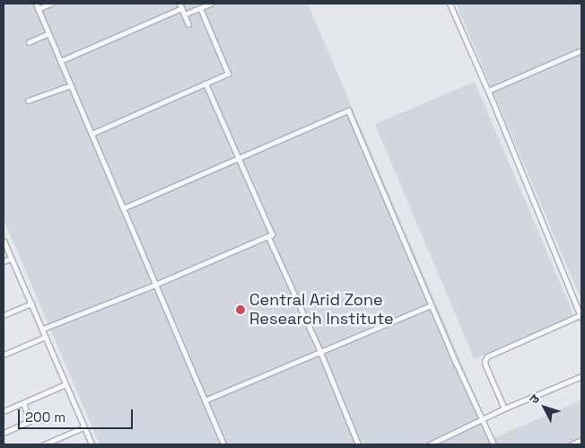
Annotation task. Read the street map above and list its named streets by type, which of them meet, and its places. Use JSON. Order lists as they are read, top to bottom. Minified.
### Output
{"places":["Central Arid Zone Research Institute"],"scale_bar":"200 m","north":"top left"}
